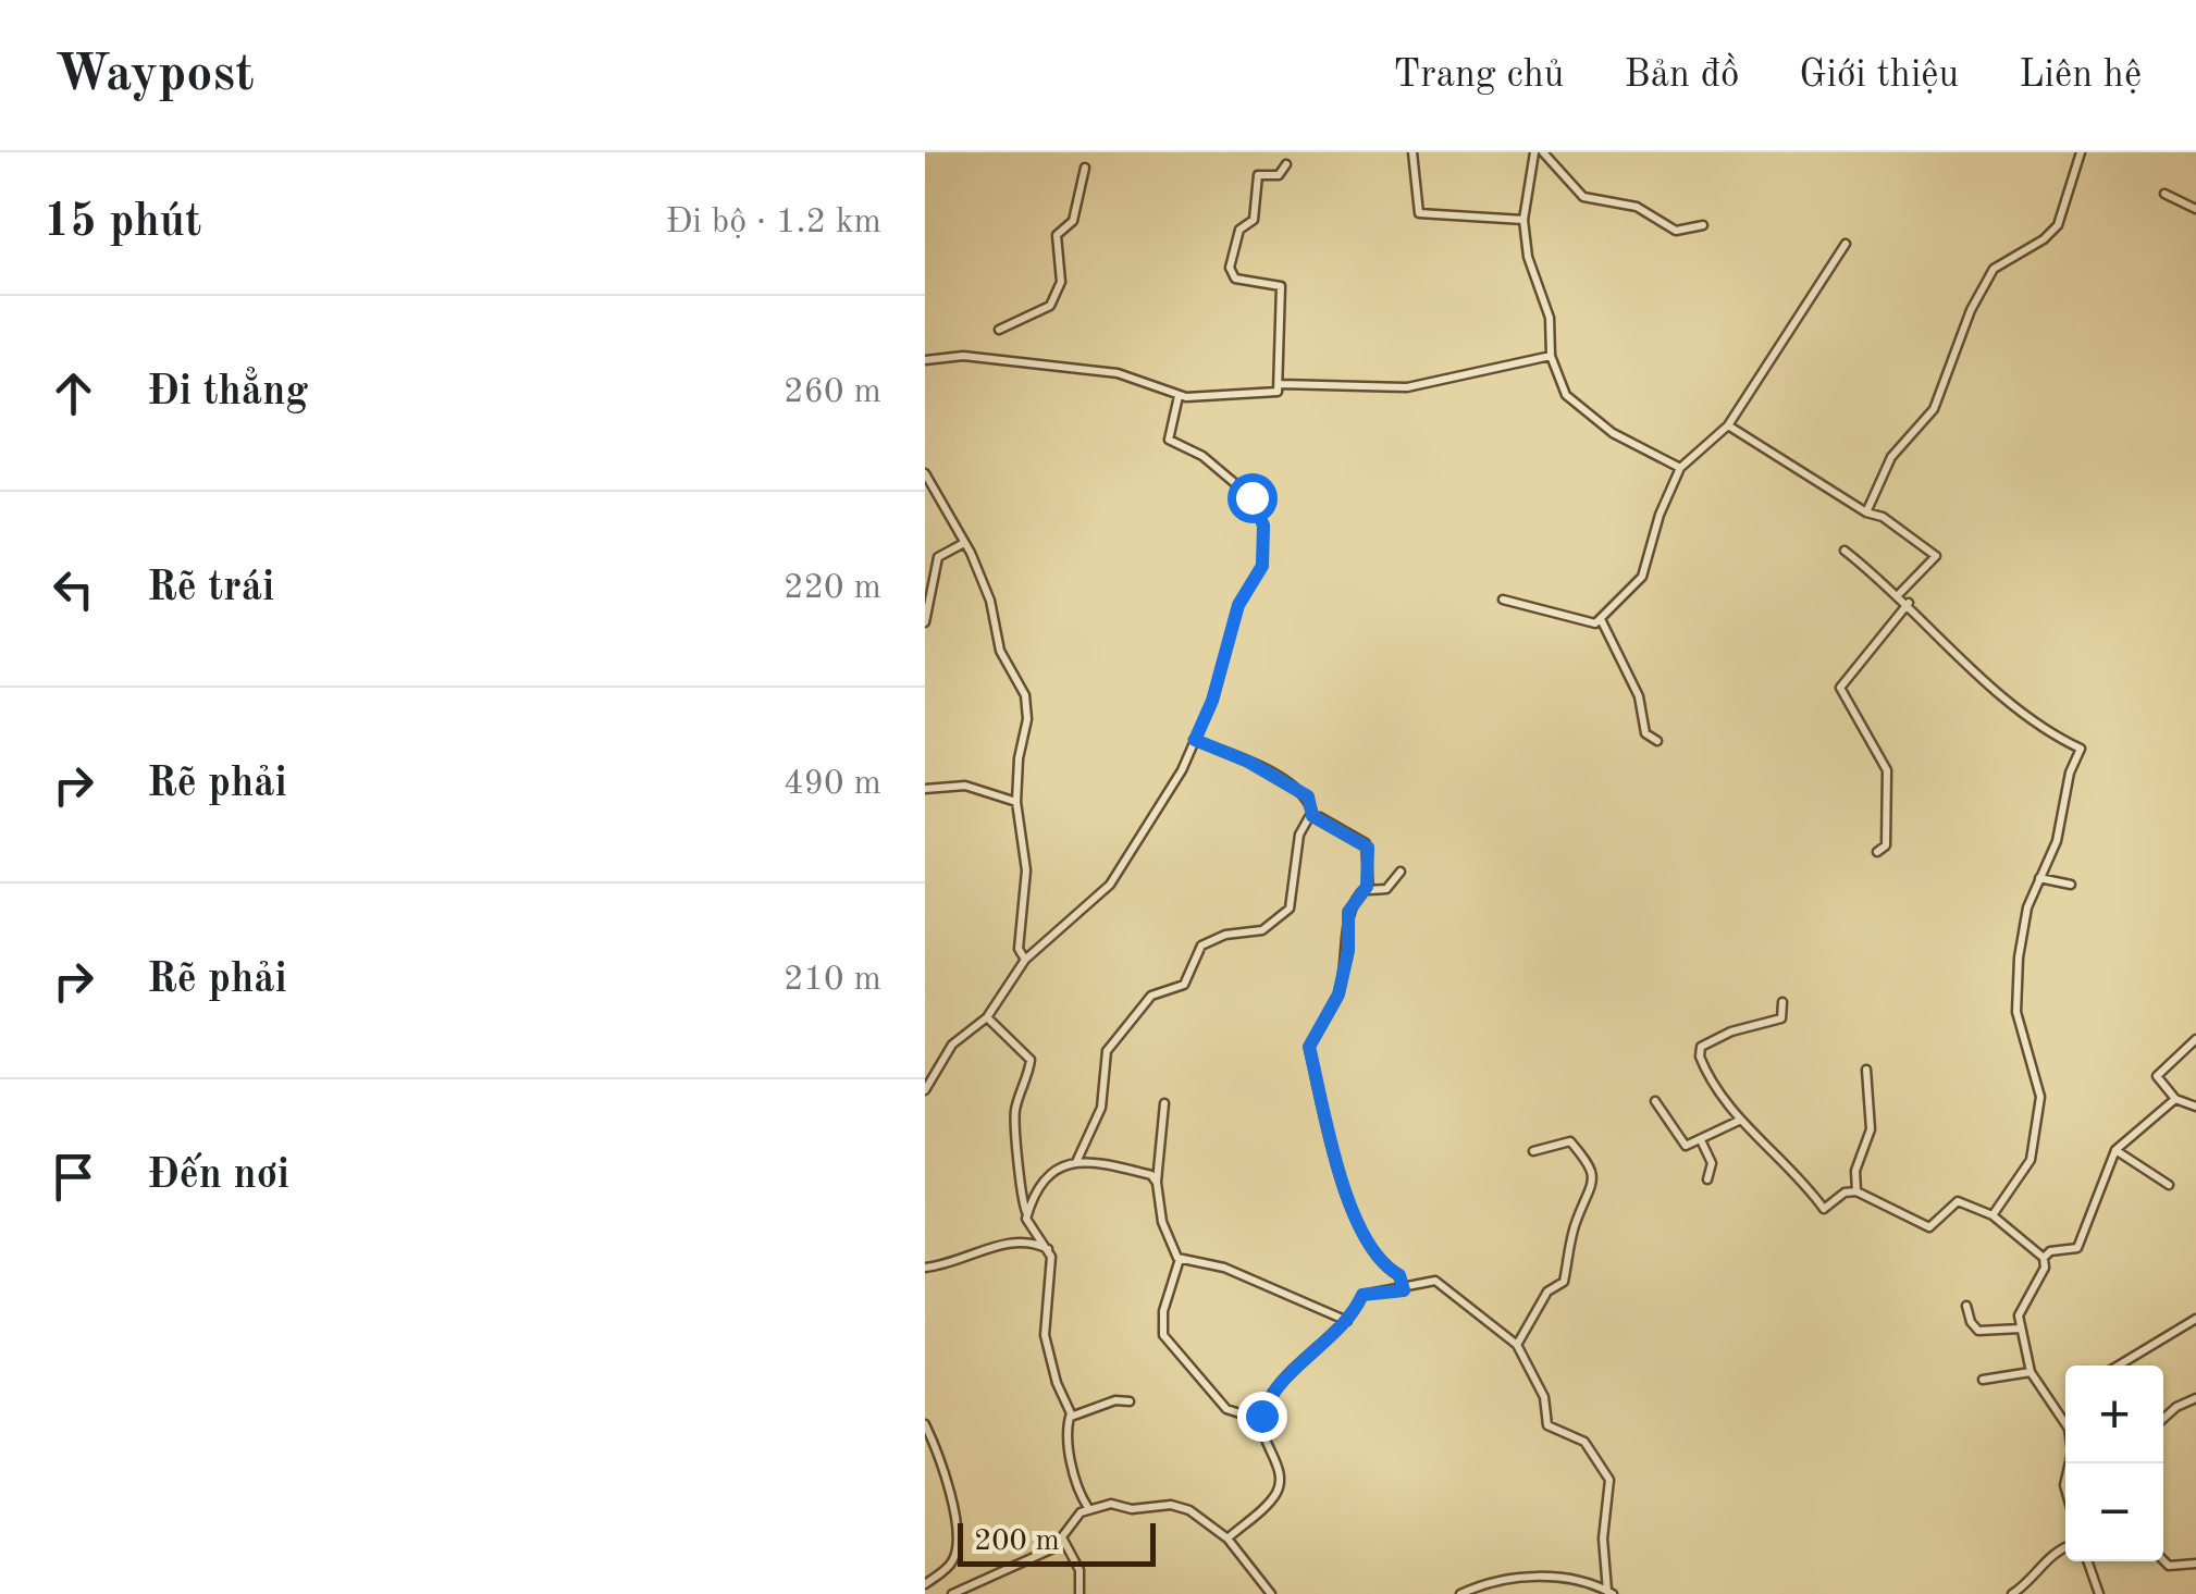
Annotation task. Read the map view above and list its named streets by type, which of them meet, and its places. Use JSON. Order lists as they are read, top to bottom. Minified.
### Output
{"scale_bar":"200 m","page":{"header":"Waypost","nav":["Trang chủ","Bản đồ","Giới thiệu","Liên hệ"],"heading":["15 phút","Đi bộ · 1.2 km"],"list":[["Đi thẳng","260 m"],["Rẽ trái","220 m"],["Rẽ phải","490 m"],["Rẽ phải","210 m"],"Đến nơi"],"map_buttons":["+","−"],"scale":"200 m"}}
